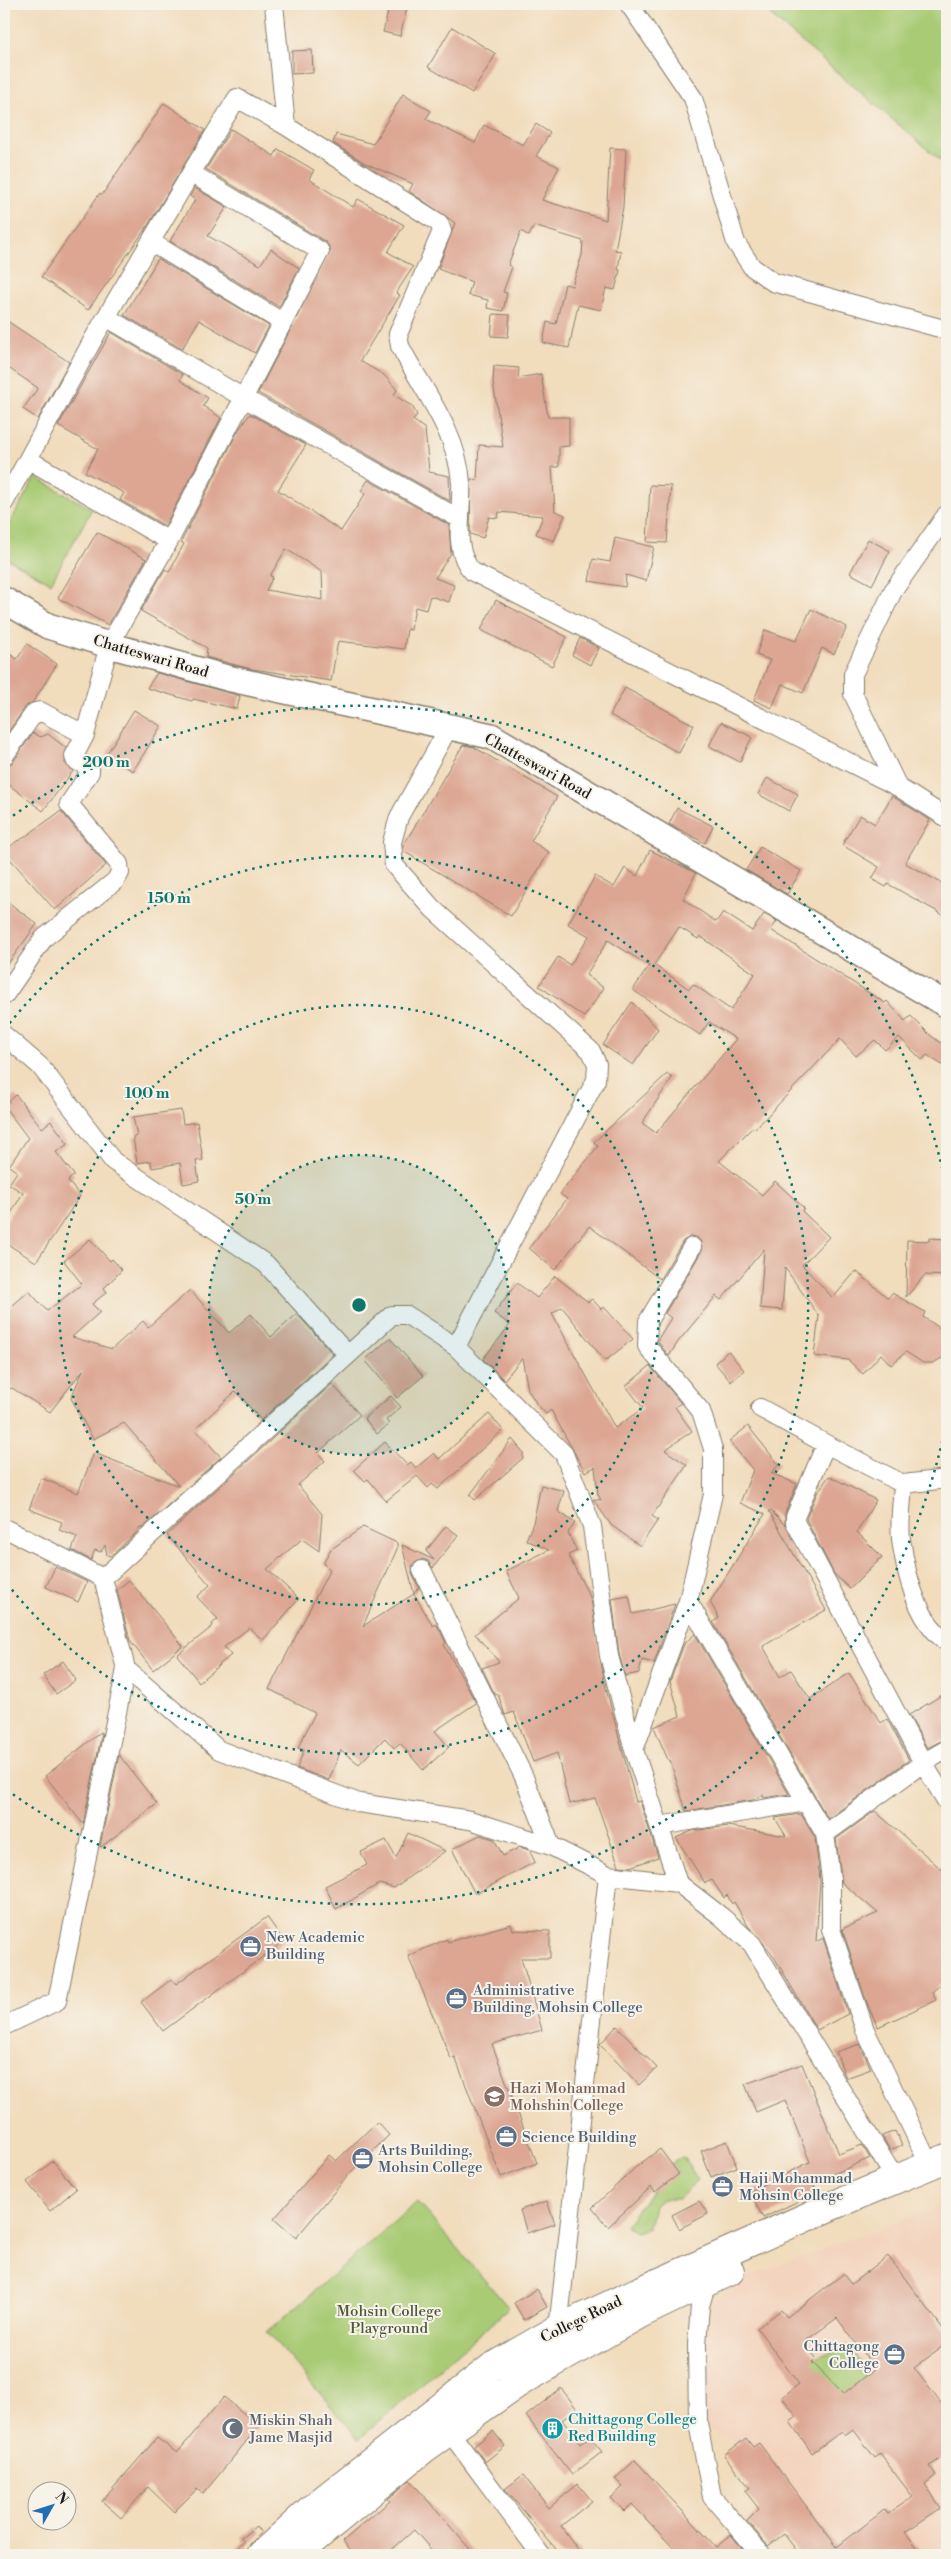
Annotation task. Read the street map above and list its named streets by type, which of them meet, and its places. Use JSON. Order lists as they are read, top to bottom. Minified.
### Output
{"streets":{"main road":["Chatteswari Road","College Road"]},"parks":["Mohsin College Playground"],"places":{"office":["New Academic Building","Administrative Building, Mohsin College","Science Building","Arts Building, Mohsin College","Haji Mohammad Mohsin College","Chittagong College"],"school or university":["Hazi Mohammad Mohshin College"],"building":["Chittagong College Red Building"],"mosque":["Miskin Shah Jame Masjid"]},"north":"top right","rings":["200 m","150 m","100 m","50 m"]}
